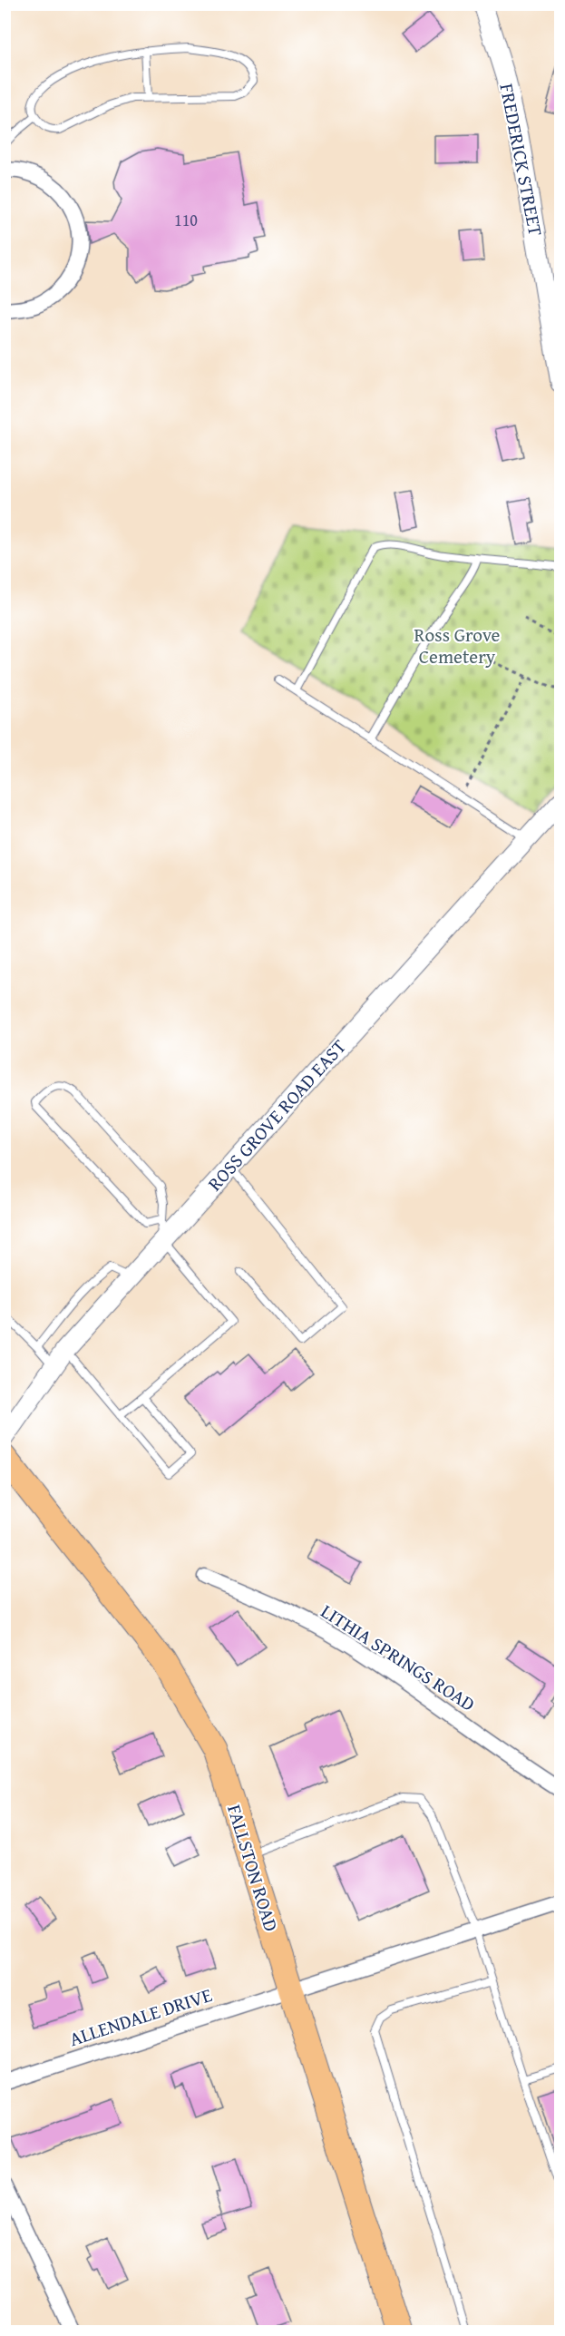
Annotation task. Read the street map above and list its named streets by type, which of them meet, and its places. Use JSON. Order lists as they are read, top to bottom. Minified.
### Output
{"streets":{"main road":["FALLSTON ROAD"],"street":["FREDERICK STREET","ROSS GROVE ROAD EAST","LITHIA SPRINGS ROAD","ALLENDALE DRIVE"]},"crossings":[["FALLSTON ROAD","ALLENDALE DRIVE"]],"parks":["Ross Grove Cemetery"],"house_numbers":["110"]}
